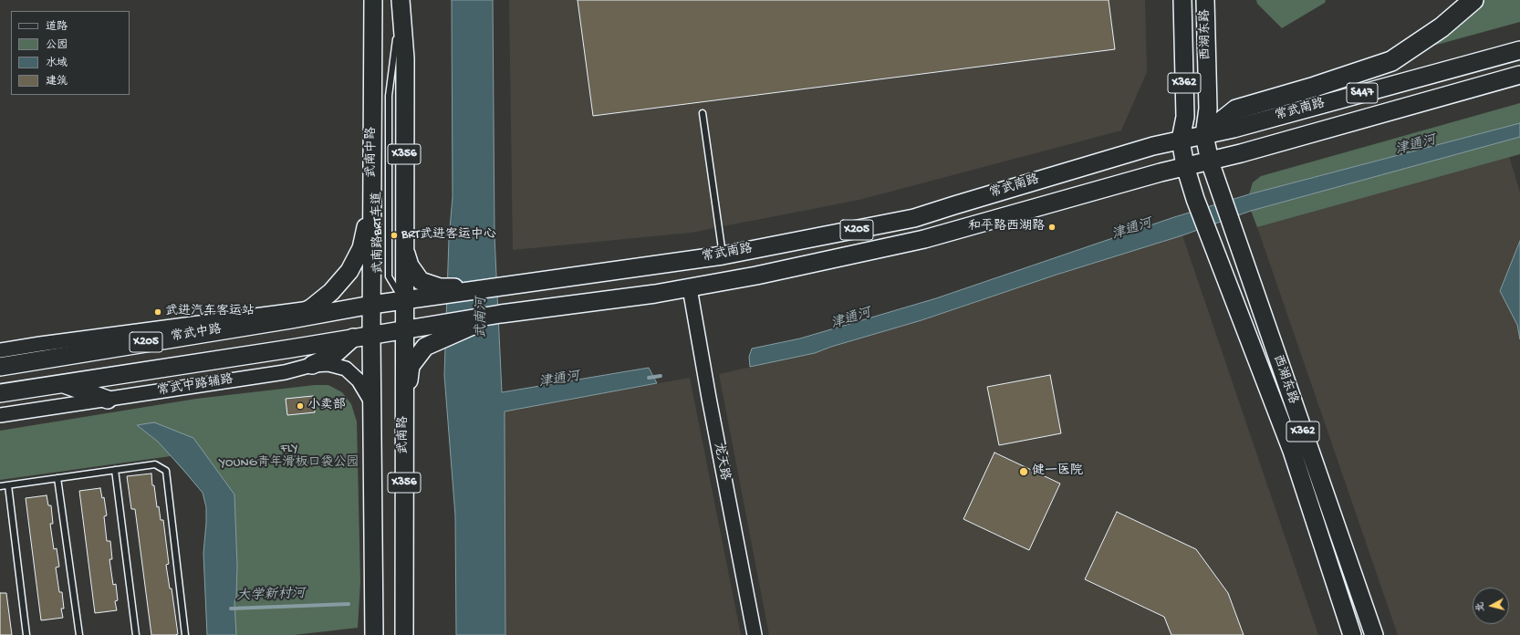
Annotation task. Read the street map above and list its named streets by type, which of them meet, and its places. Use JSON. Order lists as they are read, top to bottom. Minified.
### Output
{"streets":{"main road":["西湖东路","X362","S447","常武南路","武南中路","X356","X205","常武中路","武南路"],"street":["常武中路辅路","龙天路"],"lane":["武南路BRT车道"]},"crossings":[["西湖东路","X362"],["西湖东路","常武南路"],["西湖东路","X205"],["X362","常武南路"],["X362","X205"],["常武南路","X205"],["常武南路","龙天路"],["武南中路","X356"],["武南中路","X205"],["武南中路","常武中路"],["X356","X205"],["X356","武南路BRT车道"],["X356","常武中路"],["X356","常武中路辅路"],["X356","武南路"],["X205","武南路BRT车道"],["X205","常武中路"],["X205","武南路"],["武南路BRT车道","武南路"]],"water":["津通河","武南河","大学新村河"],"parks":["FLY YOUNG青年滑板口袋公园"],"places":["和平路西湖路","BRT武进客运中心","武进汽车客运站","小卖部","健一医院"],"legend":["道路","公园","水域","建筑"],"north":"left"}
